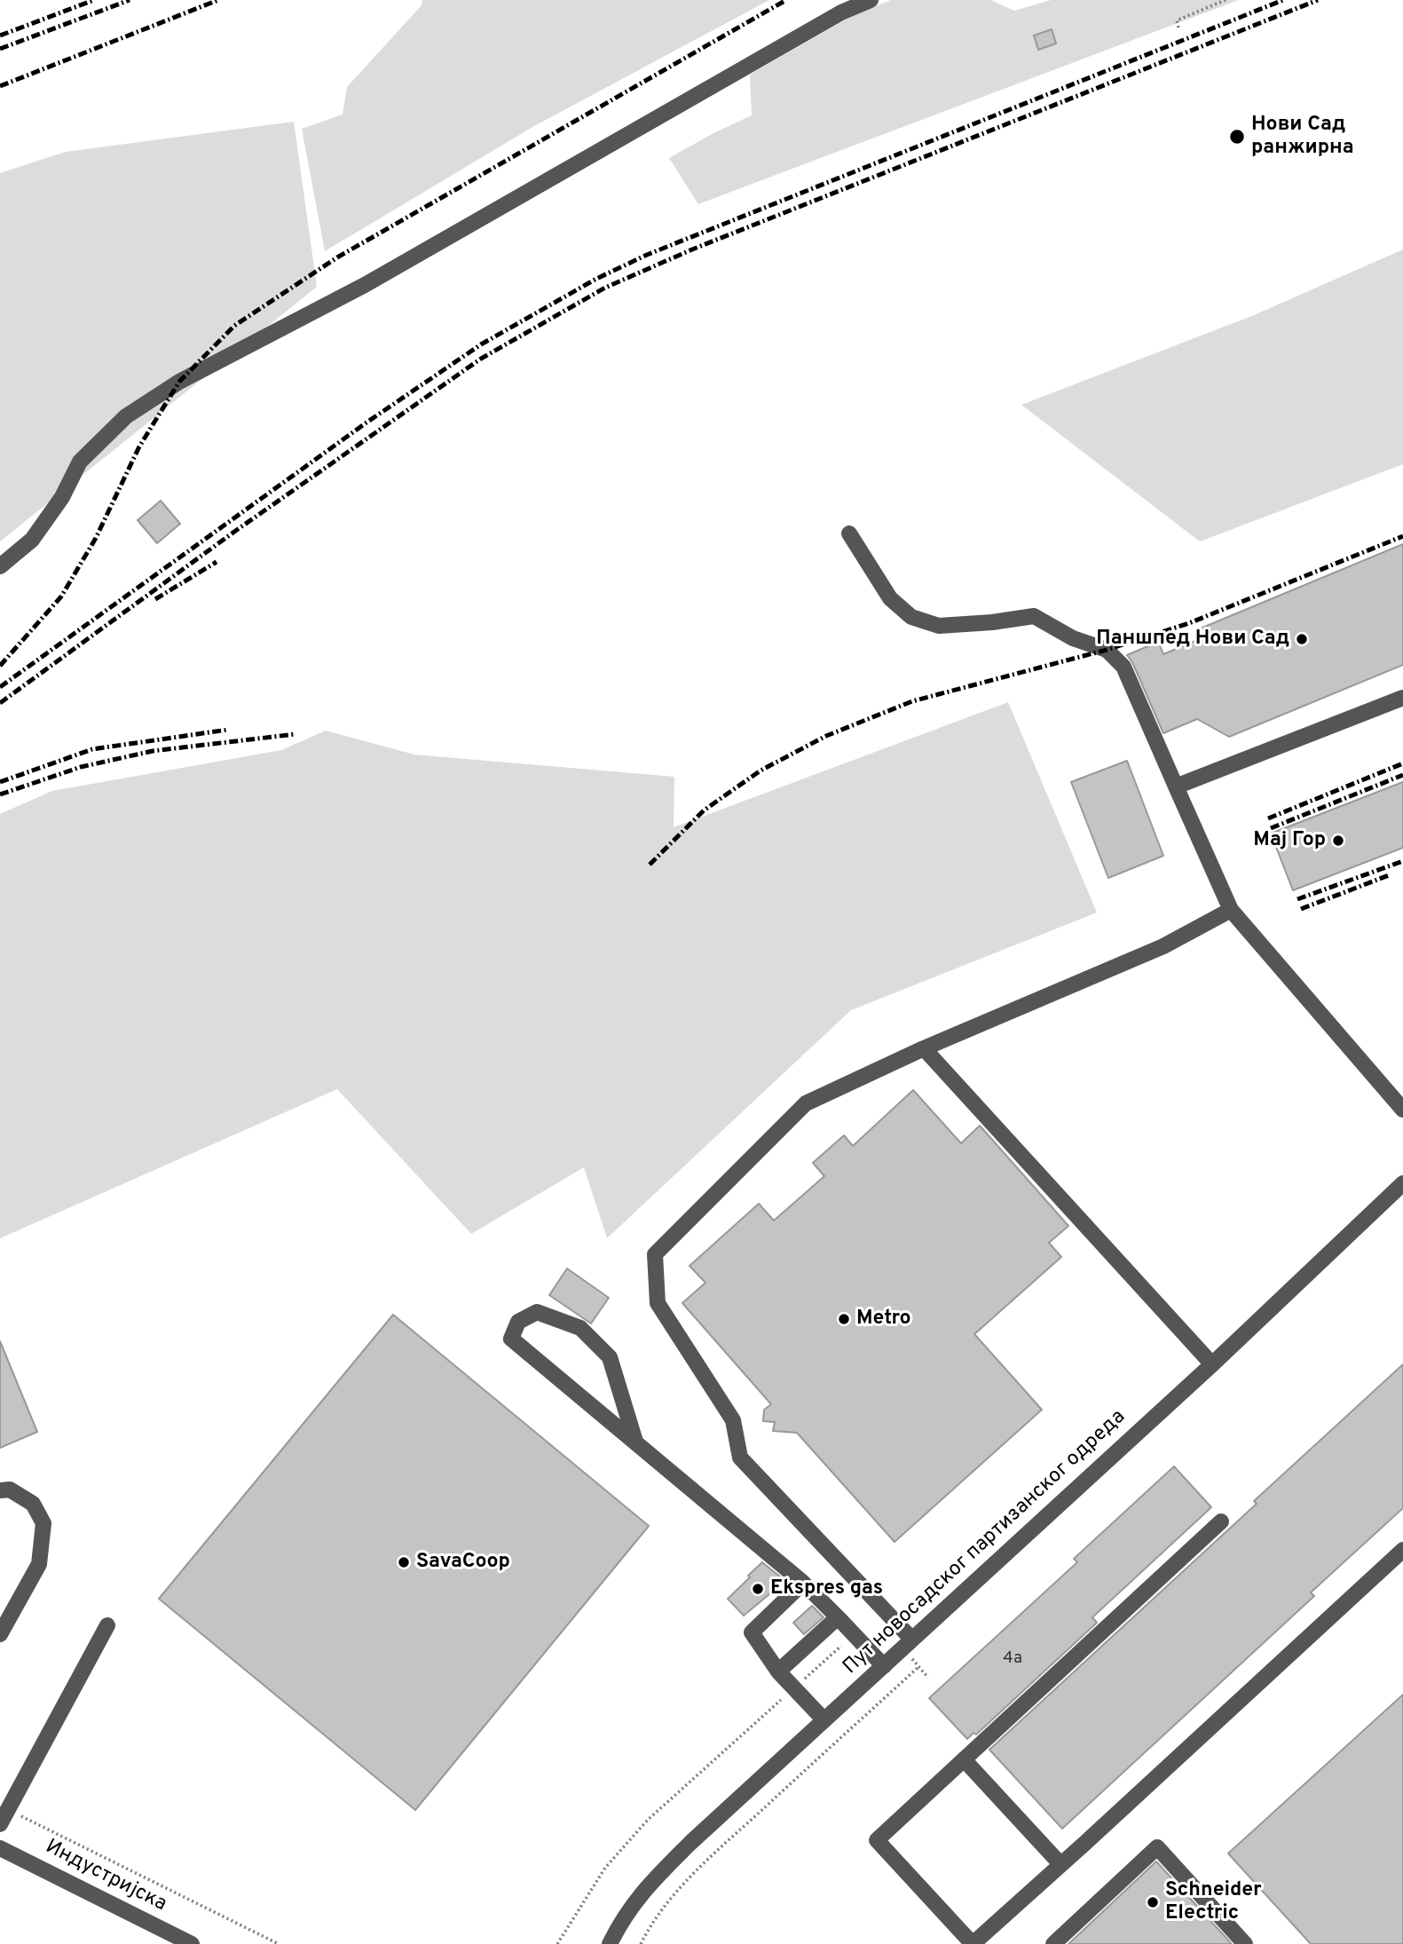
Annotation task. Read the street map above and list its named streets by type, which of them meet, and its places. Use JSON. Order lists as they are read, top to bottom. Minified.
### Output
{"streets":{"street":["Пут новосадског партизанског одреда","Индустријска"]},"places":["Нови Сад ранжирна","Паншпед Нови Сад","Мај Гор","Metro","SavaCoop","Ekspres gas","Schneider Electric"],"house_numbers":["4a"]}
